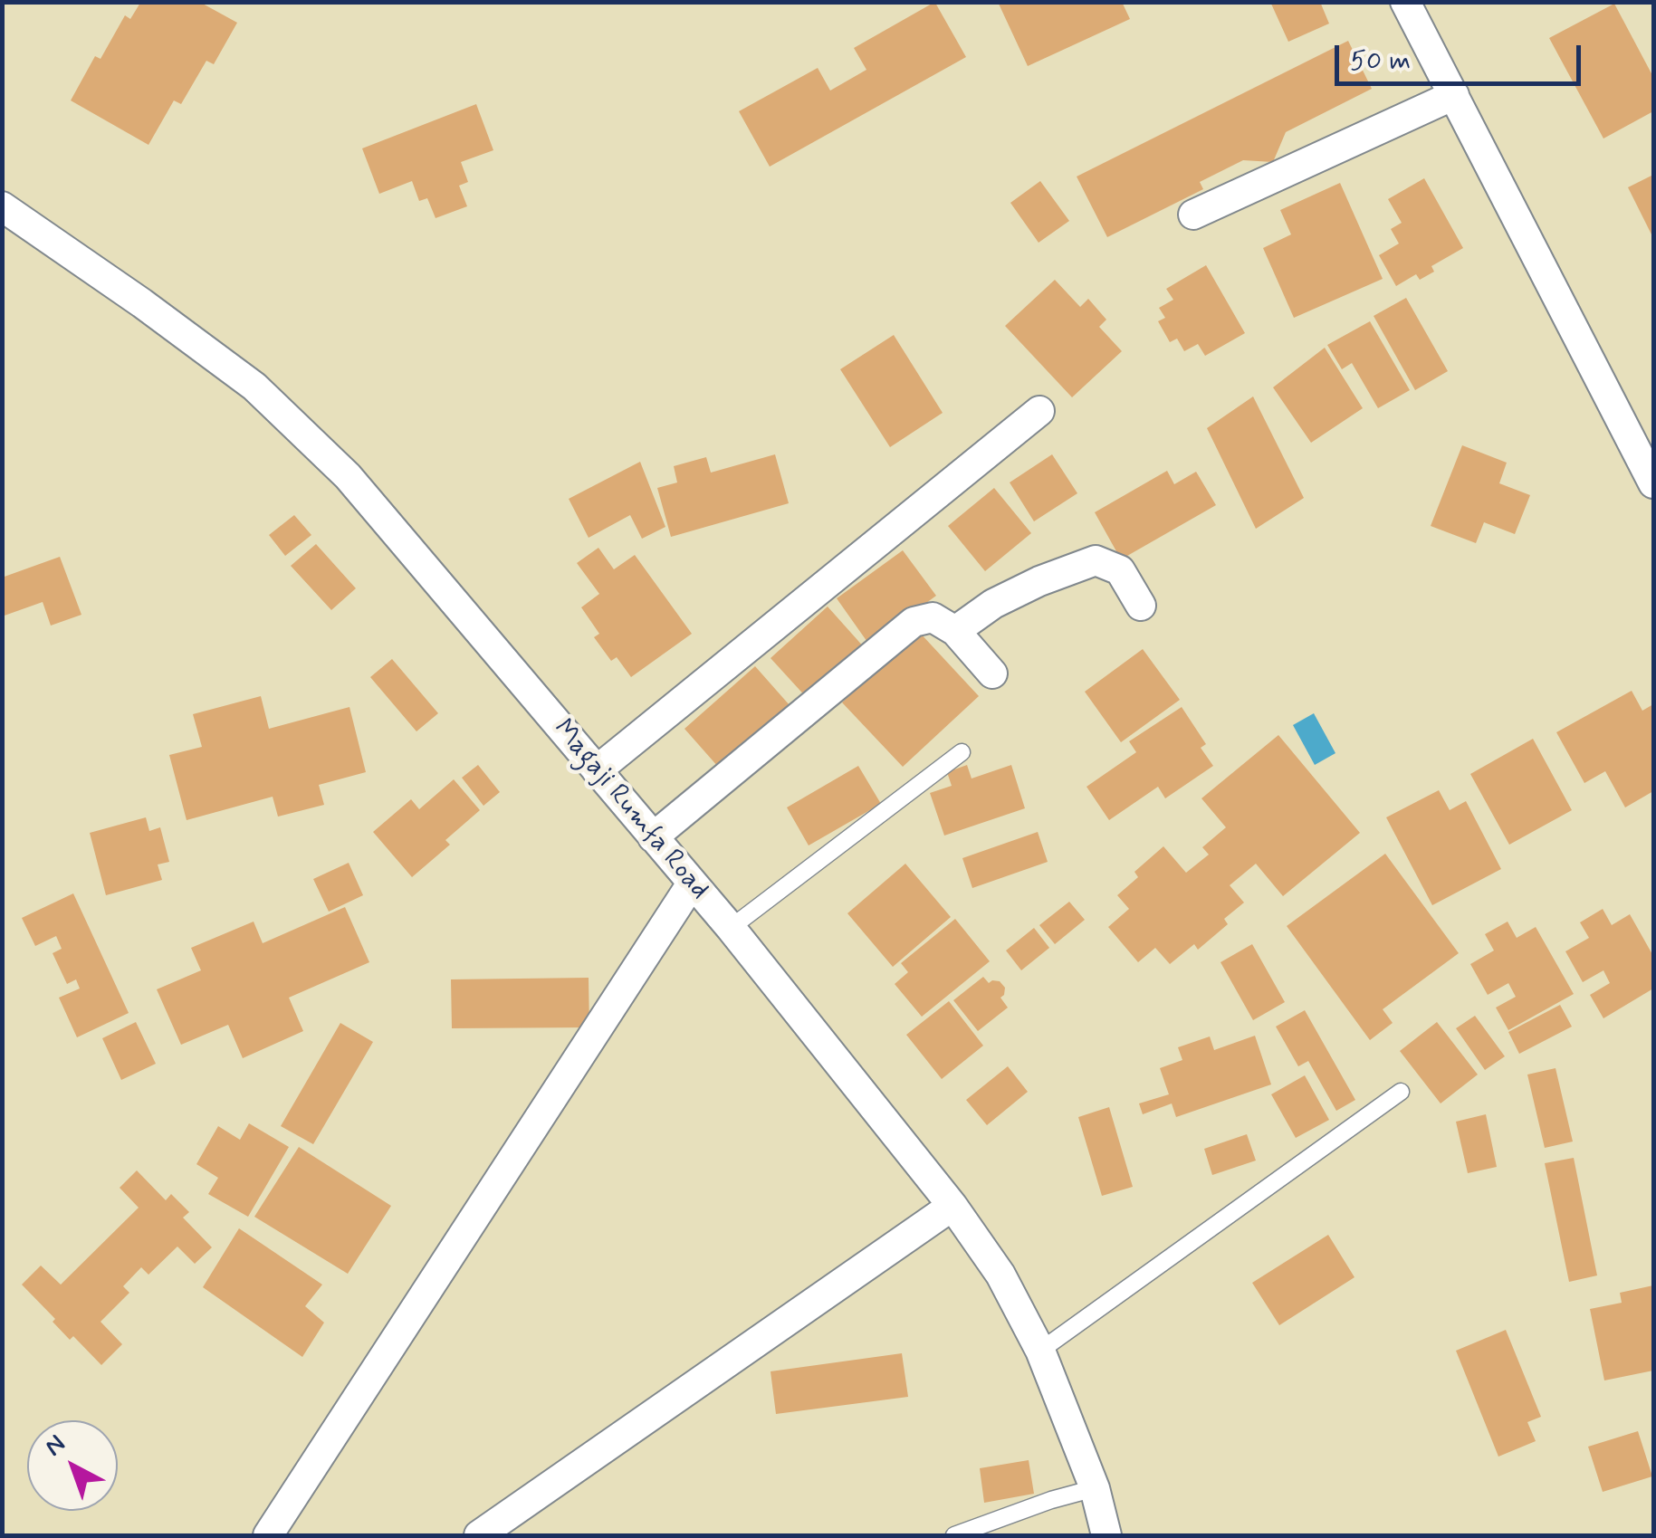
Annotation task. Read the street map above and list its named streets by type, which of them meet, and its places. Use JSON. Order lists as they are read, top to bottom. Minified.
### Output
{"streets":{"street":["Magaji Rumfa Road"]},"scale_bar":"50 m","north":"top left"}
